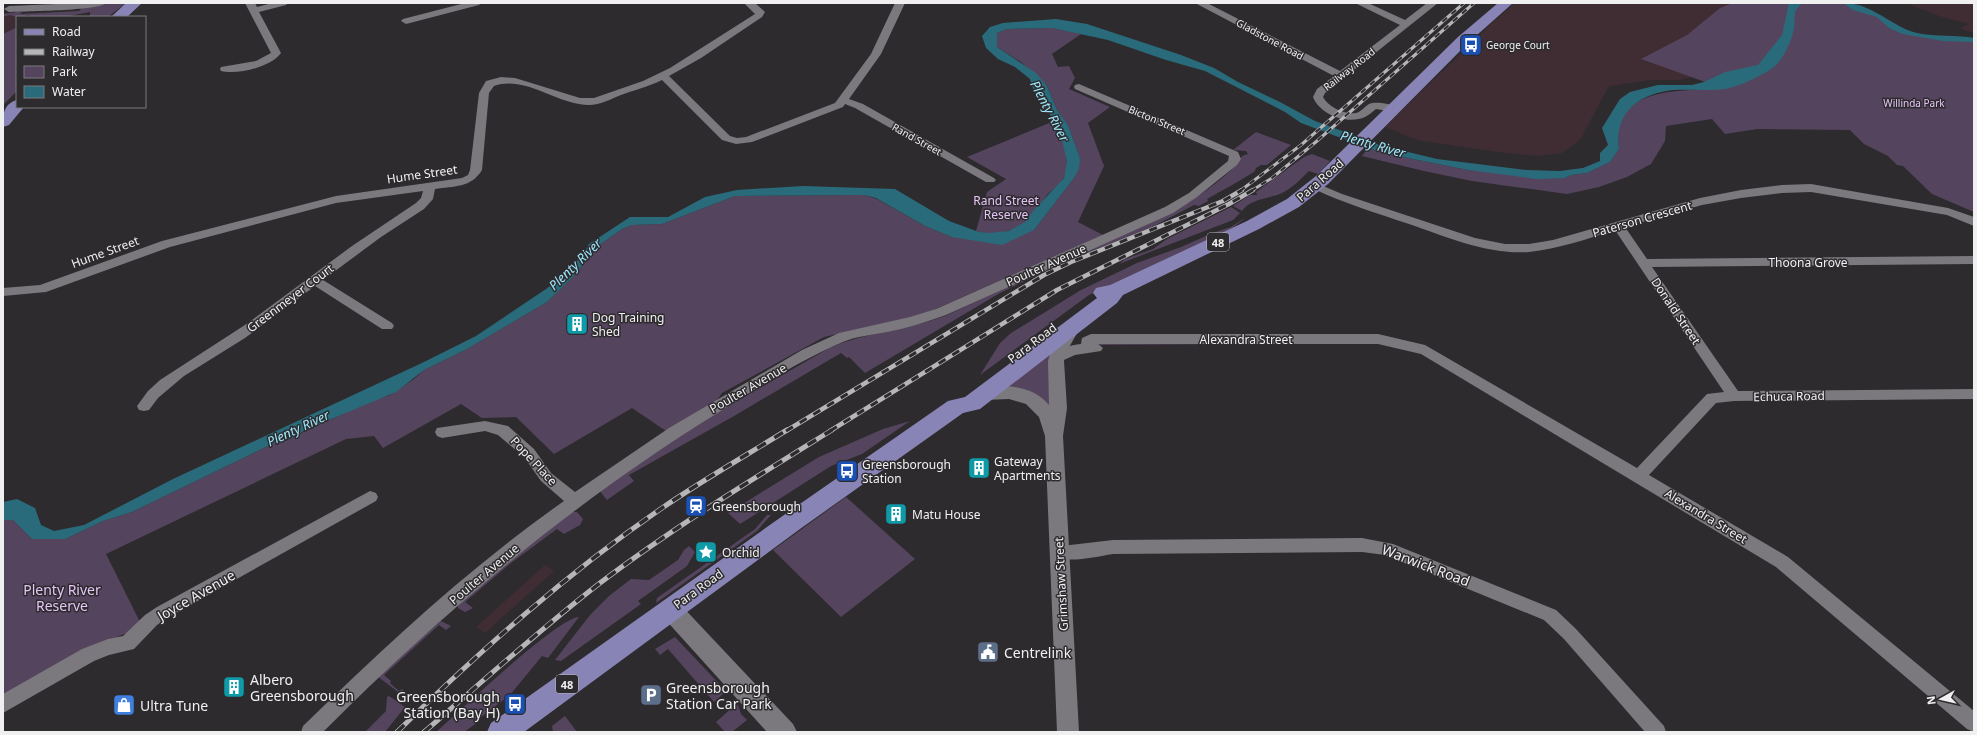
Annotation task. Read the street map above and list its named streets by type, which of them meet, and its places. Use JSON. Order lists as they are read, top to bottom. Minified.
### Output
{"streets":{"main road":["Para Road","48"],"street":["Gladstone Road","Railway Road","Bicton Street","Rand Street","Hume Street","Paterson Crescent","Thoona Grove","Poulter Avenue","Greenmeyer Court","Donald Street","Alexandra Street","Echuca Road","Pope Place","Warwick Road","Grimshaw Street","Joyce Avenue"]},"crossings":[["Gladstone Road","Railway Road"],["Railway Road","Para Road"],["Bicton Street","Poulter Avenue"],["Hume Street","Greenmeyer Court"],["Para Road","Paterson Crescent"],["Para Road","Grimshaw Street"],["Paterson Crescent","Donald Street"],["Thoona Grove","Donald Street"],["Poulter Avenue","Pope Place"],["Donald Street","Echuca Road"],["Alexandra Street","Echuca Road"],["Alexandra Street","Grimshaw Street"],["Warwick Road","Grimshaw Street"]],"water":["Plenty River"],"parks":["Willinda Park","Rand Street Reserve","Plenty River Reserve"],"places":{"bus stop":["George Court","Greensborough Station","Greensborough Station (Bay H)"],"building":["Dog Training Shed","Gateway Apartments","Matu House","Albero Greensborough"],"station":["Greensborough"],"place":["Orchid"],"public building":["Centrelink"],"parking":["Greensborough Station Car Park"],"shop":["Ultra Tune"]},"legend":["Road","Railway","Park","Water"],"north":"left"}
